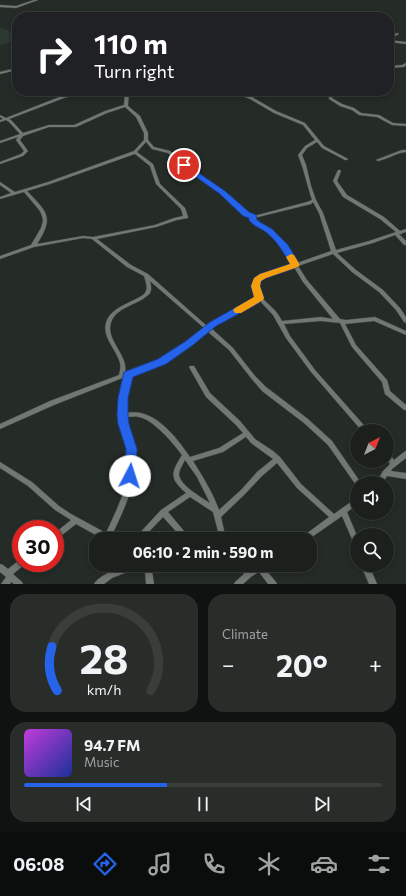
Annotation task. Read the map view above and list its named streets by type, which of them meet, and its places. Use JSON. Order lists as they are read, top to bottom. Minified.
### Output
{"north":"top right","page":{"turn":["110 m","Turn right"],"limit":"30","trip":"06:10 · 2 min · 590 m","tile":"Climate","heat":["−","20°","+"],"song":["94.7 FM","Music"],"tabs":"06:08","gauge":["28","km/h"]}}
